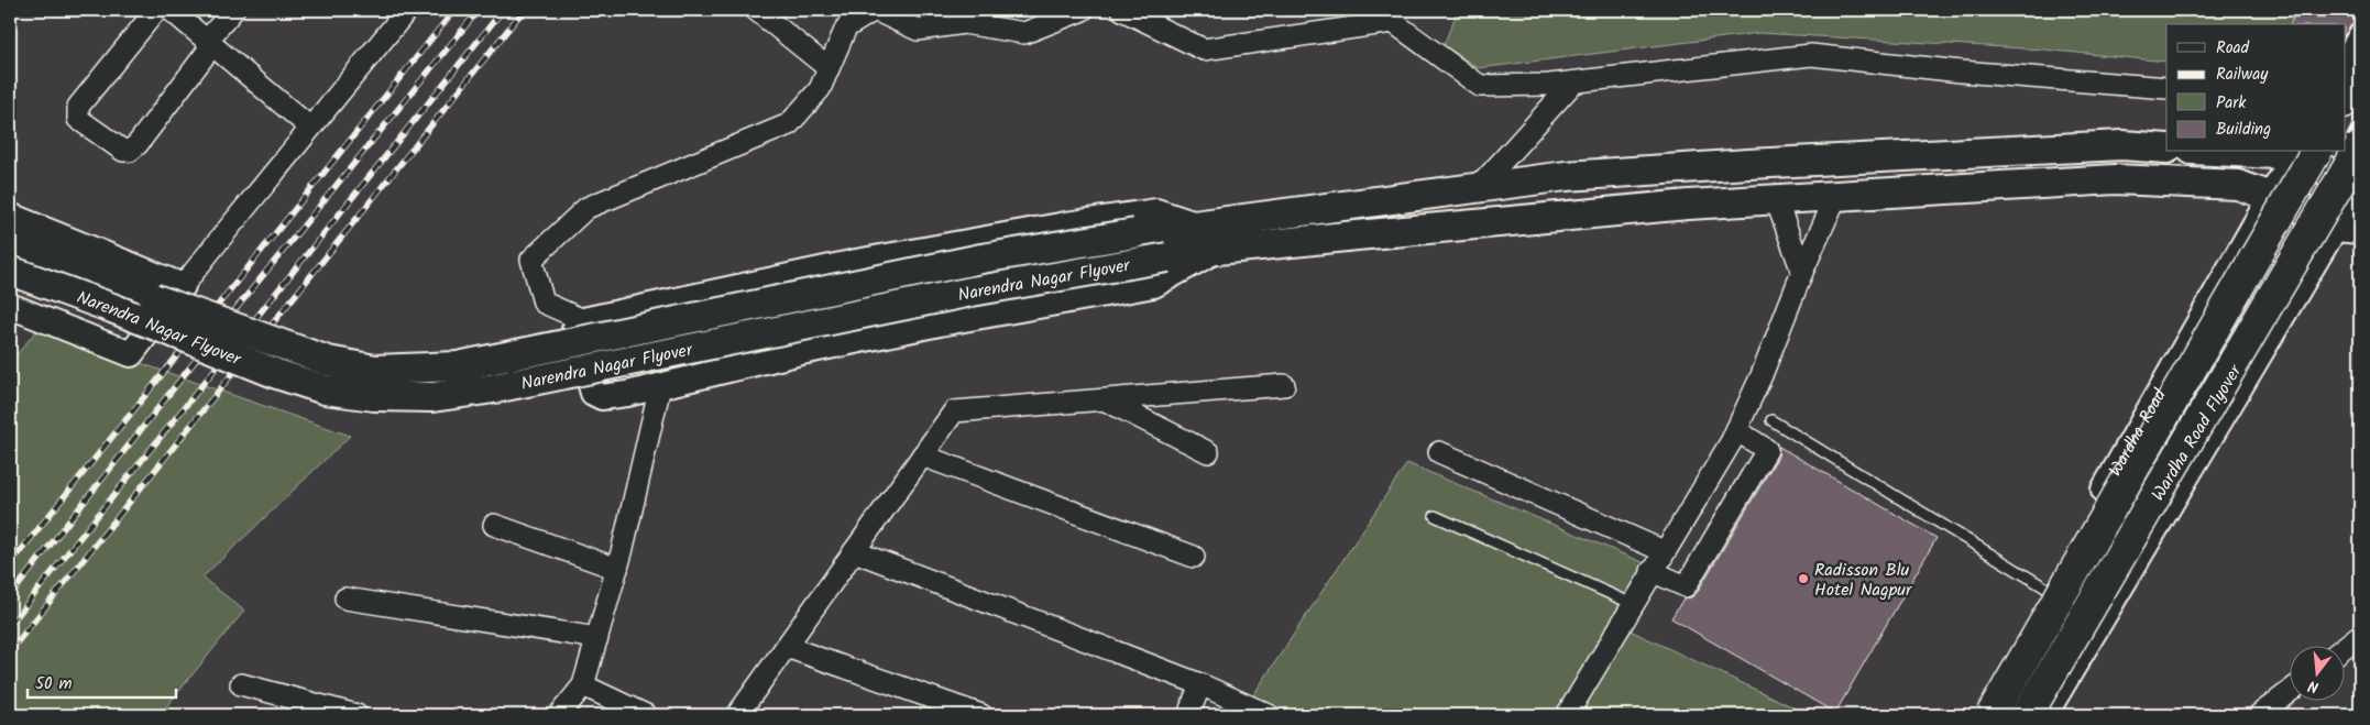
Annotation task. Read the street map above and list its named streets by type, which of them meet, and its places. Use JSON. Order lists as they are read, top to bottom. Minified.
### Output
{"streets":{"highway":["Wardha Road Flyover"],"main road":["Narendra Nagar Flyover"],"street":["Wardha Road"]},"crossings":[["Narendra Nagar Flyover","Wardha Road"],["Wardha Road Flyover","Wardha Road"]],"places":["Radisson Blu Hotel Nagpur"],"legend":["Road","Railway","Park","Building"],"scale_bar":"50 m","north":"bottom"}
